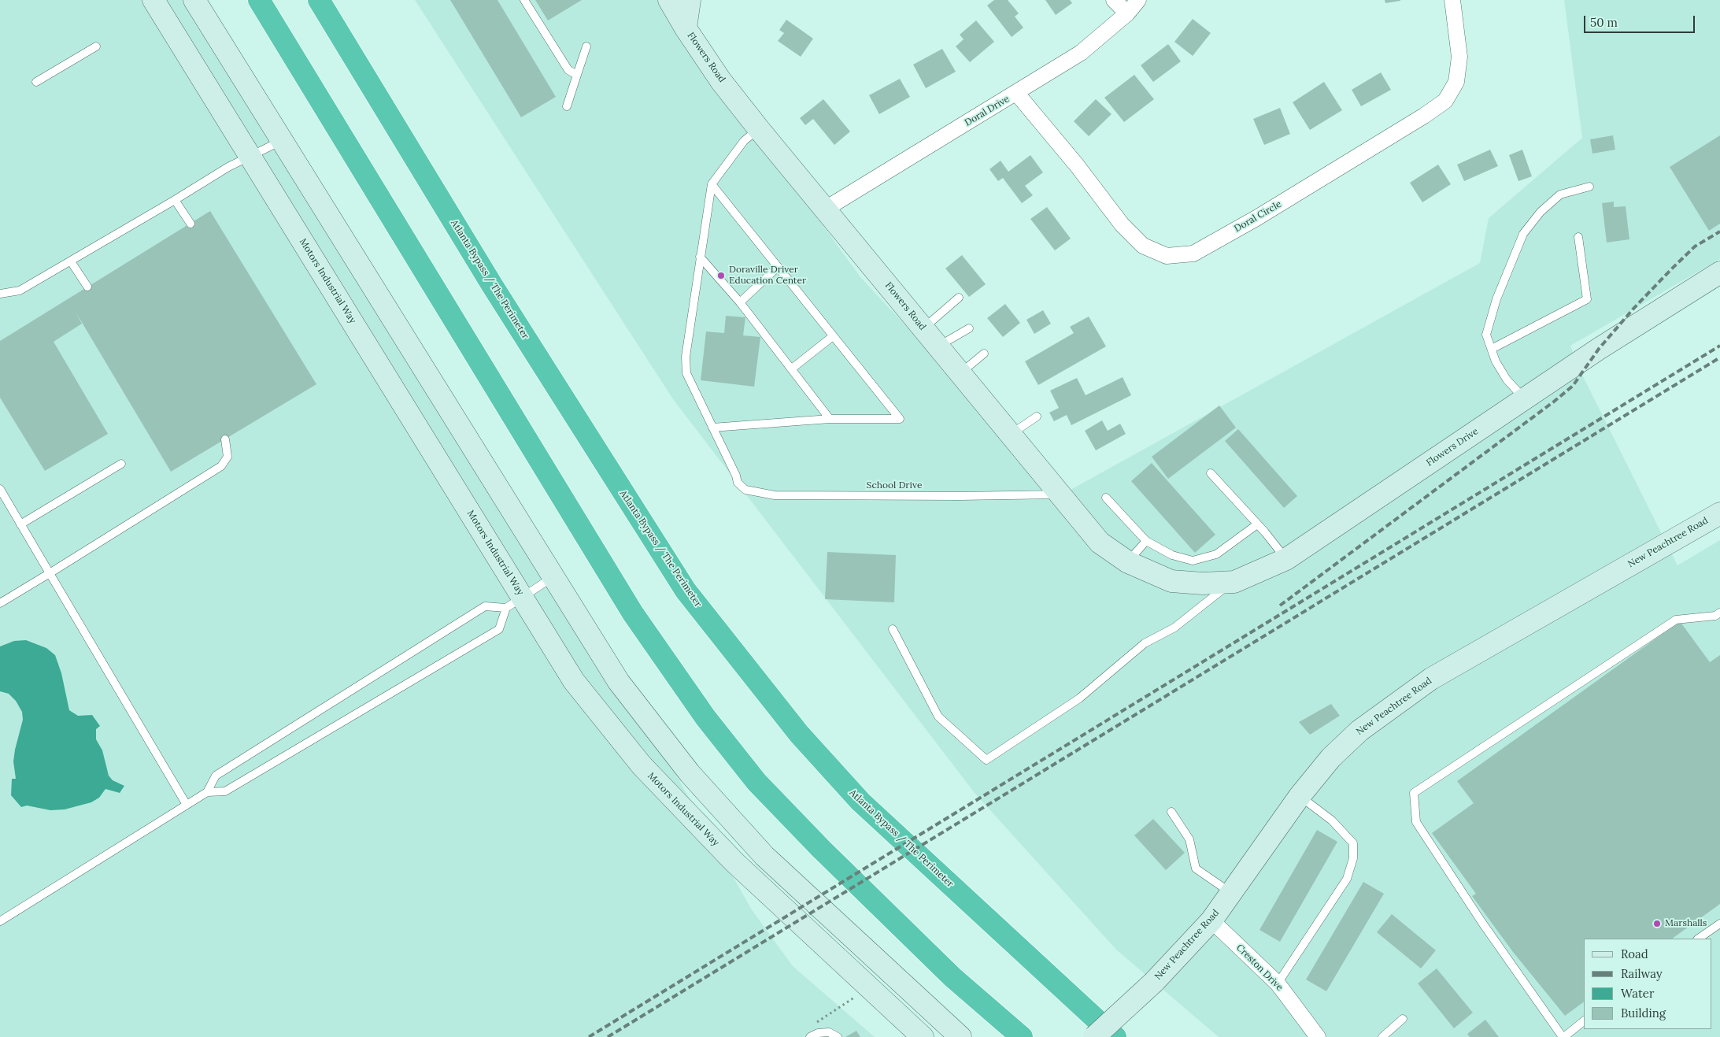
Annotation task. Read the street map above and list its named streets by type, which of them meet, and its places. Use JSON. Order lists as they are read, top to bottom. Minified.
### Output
{"streets":{"highway":["Atlanta Bypass / The Perimeter"],"main road":["Flowers Road","Motors Industrial Way","Flowers Drive","New Peachtree Road"],"street":["Doral Drive","Doral Circle","Creston Drive"],"lane":["School Drive"]},"crossings":[["Flowers Road","Doral Drive"],["Flowers Road","Flowers Drive"],["Flowers Road","School Drive"],["Doral Drive","Doral Circle"],["Atlanta Bypass / The Perimeter","New Peachtree Road"],["New Peachtree Road","Creston Drive"]],"places":["Doraville Driver Education Center","Marshalls"],"legend":["Road","Railway","Water","Building"],"scale_bar":"50 m"}
